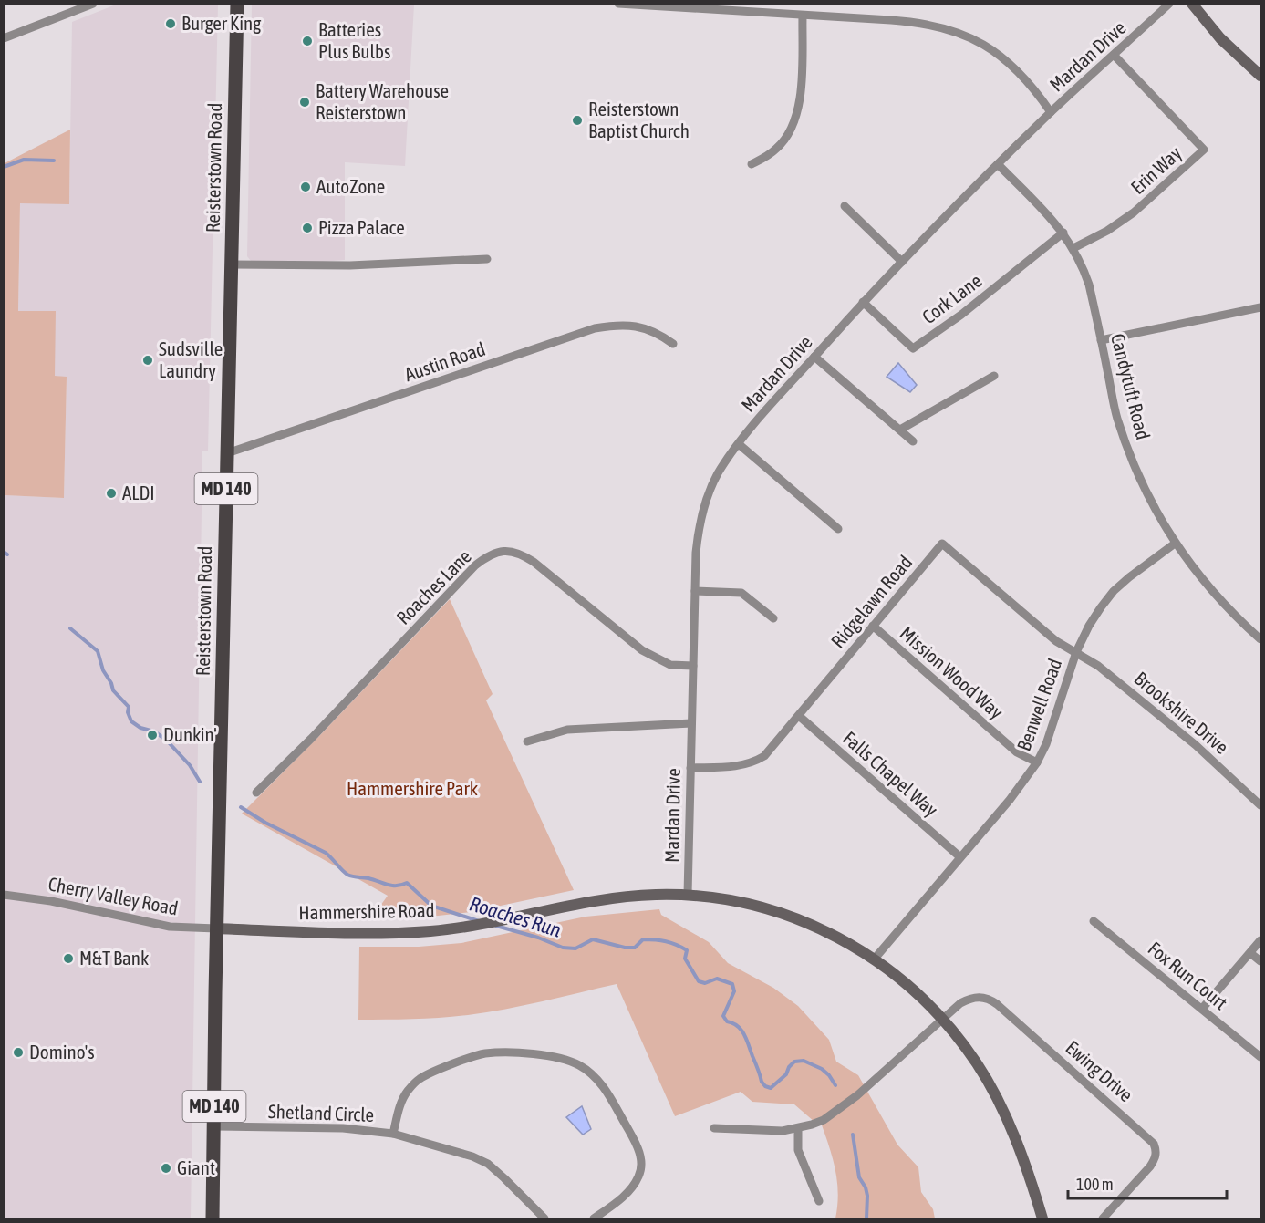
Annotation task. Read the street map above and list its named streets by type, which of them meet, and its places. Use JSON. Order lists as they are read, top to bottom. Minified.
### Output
{"streets":{"main road":["Reisterstown Road","MD 140"],"street":["Mardan Drive","Erin Way","Cork Lane","Austin Road","Candytuft Road","Roaches Lane","Ridgelawn Road","Mission Wood Way","Benwell Road","Brookshire Drive","Falls Chapel Way","Cherry Valley Road","Hammershire Road","Fox Run Court","Ewing Drive","Shetland Circle"]},"crossings":[["Mardan Drive","Erin Way"],["Mardan Drive","Cork Lane"],["Mardan Drive","Candytuft Road"],["Mardan Drive","Roaches Lane"],["Mardan Drive","Ridgelawn Road"],["Mardan Drive","Hammershire Road"],["Reisterstown Road","Austin Road"],["Reisterstown Road","Cherry Valley Road"],["Reisterstown Road","Hammershire Road"],["Reisterstown Road","Shetland Circle"],["Erin Way","Candytuft Road"],["Cork Lane","Candytuft Road"],["Candytuft Road","Benwell Road"],["Ridgelawn Road","Mission Wood Way"],["Ridgelawn Road","Benwell Road"],["Ridgelawn Road","Brookshire Drive"],["Ridgelawn Road","Falls Chapel Way"],["Mission Wood Way","Benwell Road"],["Benwell Road","Brookshire Drive"],["Benwell Road","Falls Chapel Way"],["Benwell Road","Hammershire Road"],["Cherry Valley Road","Hammershire Road"],["Hammershire Road","Ewing Drive"]],"water":["Roaches Run"],"parks":["Hammershire Park"],"places":["Burger King","Batteries Plus Bulbs","Battery Warehouse Reisterstown","Reisterstown Baptist Church","AutoZone","Pizza Palace","Sudsville Laundry","ALDI","Dunkin'","M&T Bank","Domino's","Giant"],"scale_bar":"100 m"}
